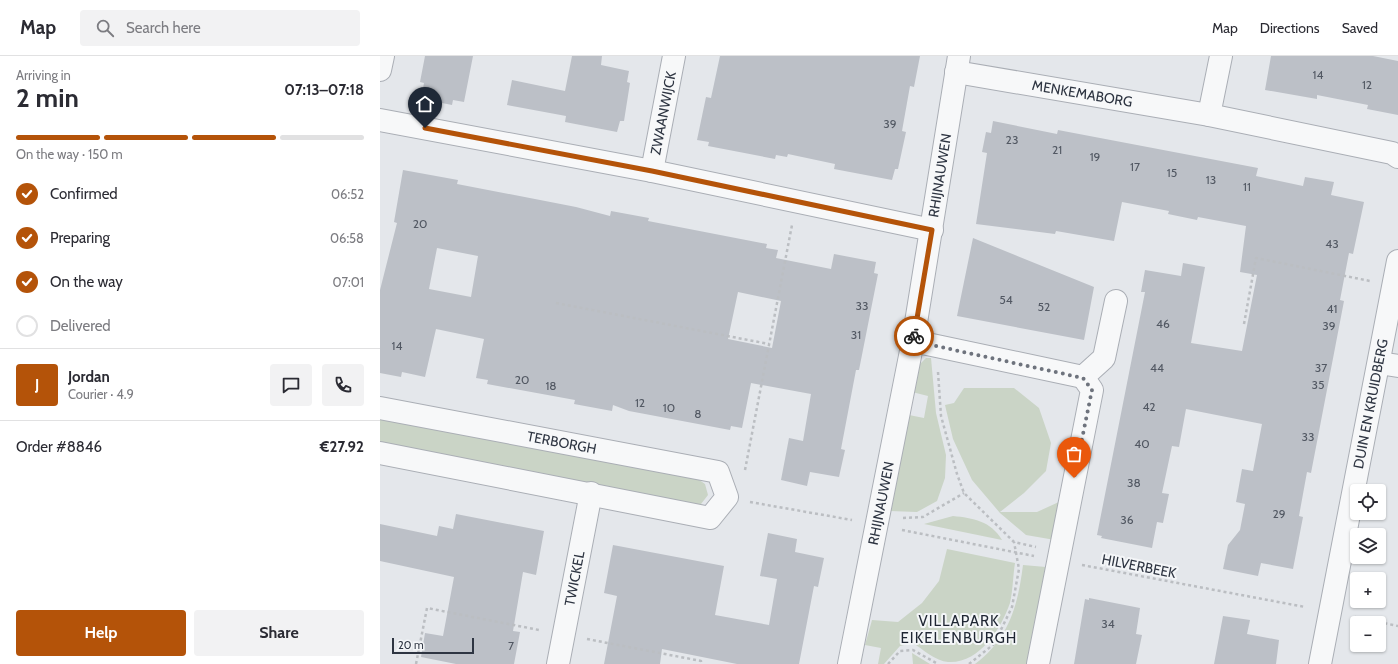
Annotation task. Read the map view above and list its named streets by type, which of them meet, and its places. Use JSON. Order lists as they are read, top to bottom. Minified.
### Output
{"streets":{"street":["MENKEMABORG","ZWAANWIJCK","RHIJNAUWEN","DUIN EN KRUIDBERG","TERBORGH","TWICKEL"],"path":["HILVERBEEK"]},"crossings":[["MENKEMABORG","RHIJNAUWEN"],["ZWAANWIJCK","RHIJNAUWEN"],["RHIJNAUWEN","HILVERBEEK"],["DUIN EN KRUIDBERG","HILVERBEEK"]],"districts":["VILLAPARK EIKELENBURGH"],"house_numbers":["14","12","39","23","21","19","17","15","13","11","20","43","54","33","52","41","46","39","31","14","44","37","20","35","18","12","42","10","8","33","40","38","29","36","34","7"],"scale_bar":"20 m","page":{"header":"Map","search":"Search here","nav":["Map","Directions","Saved"],"heading":["2 min","Arriving in","07:13–07:18"],"panel":["Jordan","Courier · 4.9","Order #8846","€27.92"],"bar":"On the way · 150 m","list":[["Confirmed","06:52"],["Preparing","06:58"],["On the way","07:01"],"Delivered"],"round":"J","map_buttons":["+","−"],"buttons":["Help","Share"],"scale":"20 m"}}
